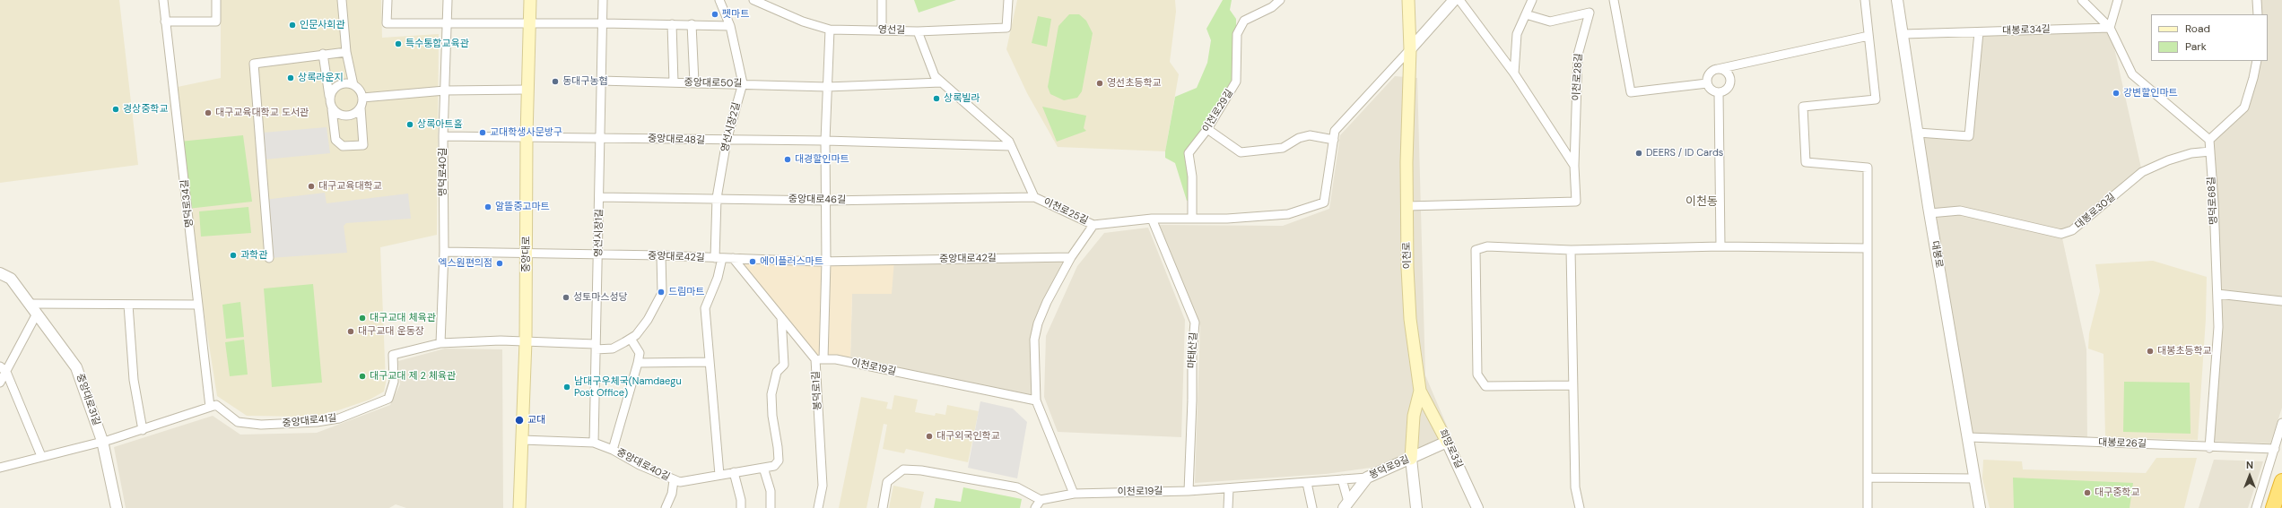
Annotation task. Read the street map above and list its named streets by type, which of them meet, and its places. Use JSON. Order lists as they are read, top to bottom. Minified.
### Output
{"streets":{"main road":["중앙대로","이천로","희망로3길"],"street":["영선길","대봉로34길","이천로28길","중앙대로50길","이천로29길","영선시장2길","중앙대로48길","명덕로40길","중앙대로46길","명덕로68길","명덕로34길","이천로25길","대봉로30길","영선시장1길","대봉로","중앙대로42길","마태산길","이천로19길","봉덕로1길","중앙대로31길","중앙대로41길","대봉로26길","중앙대로40길","봉덕로9길"]},"crossings":[["영선길","이천로25길"],["대봉로34길","대봉로"],["이천로28길","이천로"],["중앙대로50길","영선시장2길"],["중앙대로50길","이천로25길"],["중앙대로50길","영선시장1길"],["이천로29길","이천로25길"],["영선시장2길","중앙대로48길"],["영선시장2길","중앙대로46길"],["영선시장2길","중앙대로42길"],["영선시장2길","중앙대로40길"],["중앙대로48길","명덕로40길"],["중앙대로48길","이천로25길"],["중앙대로48길","영선시장1길"],["중앙대로48길","중앙대로"],["명덕로40길","중앙대로42길"],["명덕로40길","중앙대로41길"],["중앙대로46길","이천로25길"],["중앙대로46길","영선시장1길"],["명덕로68길","대봉로30길"],["명덕로34길","중앙대로41길"],["이천로25길","마태산길"],["대봉로30길","대봉로"],["영선시장1길","중앙대로42길"],["영선시장1길","중앙대로41길"],["영선시장1길","중앙대로40길"],["중앙대로","중앙대로42길"],["중앙대로","중앙대로41길"],["중앙대로","중앙대로40길"],["대봉로","대봉로26길"],["이천로","희망로3길"],["이천로","봉덕로9길"],["중앙대로42길","봉덕로1길"],["중앙대로42길","중앙대로41길"],["마태산길","이천로19길"],["이천로19길","봉덕로1길"],["이천로19길","봉덕로9길"],["봉덕로1길","중앙대로40길"],["희망로3길","봉덕로9길"]],"districts":["이천동"],"places":["펫마트","인문사회관","특수통합교육관","상록라운지","동대구농협","영선초등학교","강변할인마트","상록빌라","경상중학교","대구교육대학교 도서관","상록아트홀","교대학생사문방구","DEERS / ID Cards","대경할인마트","대구교육대학교","알뜰중고마트","과학관","에이플러스마트","엑스원편의점","드림마트","성토마스성당","대구교대 체육관","대구교대 운동장","대봉초등학교","대구교대 제 2 체육관","남대구우체국(Namdaegu Post Office)","교대","대구외국인학교","대구중학교"],"legend":["Road","Park"],"north":"top"}
